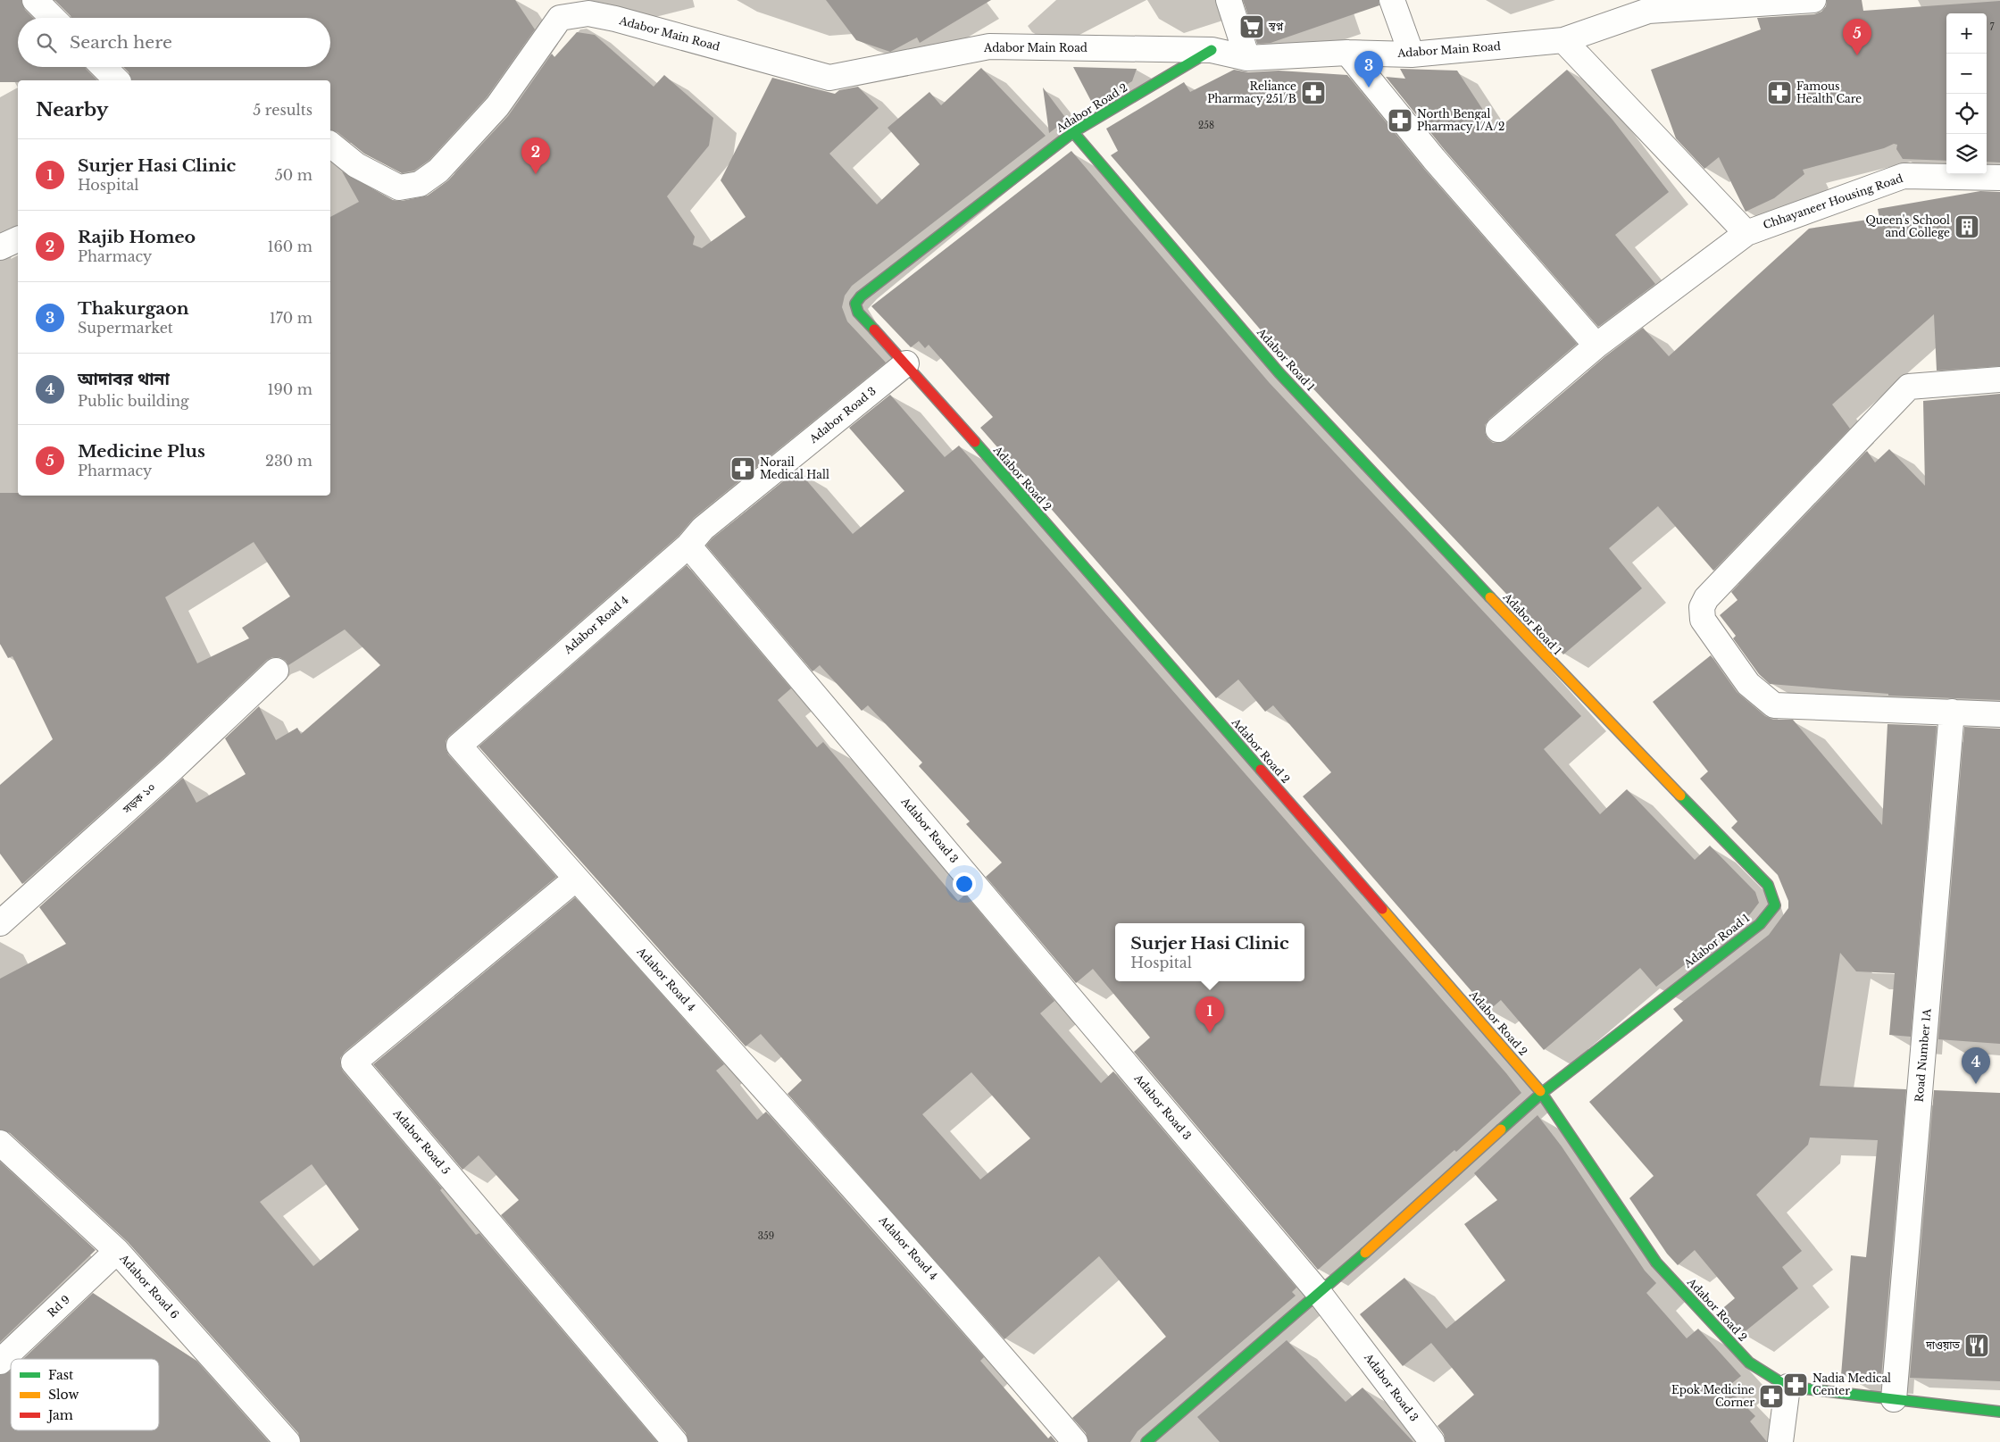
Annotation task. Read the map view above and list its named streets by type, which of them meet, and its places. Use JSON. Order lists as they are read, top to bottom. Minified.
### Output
{"streets":{"street":["Adabor Main Road","Adabor Road 2","Chhayaneer Housing Road","Adabor Road 1","Adabor Road 3","Adabor Road 4","সড়ক ১০","Road Number 1A","Adabor Road 5","Adabor Road 6","Rd 9"]},"crossings":[["Adabor Main Road","Adabor Road 2"],["Adabor Road 2","Adabor Road 1"],["Adabor Road 2","Adabor Road 3"],["Adabor Road 2","Road Number 1A"],["Adabor Road 3","Adabor Road 4"],["Adabor Road 4","Adabor Road 5"],["Adabor Road 6","Rd 9"]],"places":{"supermarket":["স্বপ্ন"],"pharmacy":["Reliance Pharmacy 251/B","Famous Health Care","North Bengal Pharmacy 1/A/2","Norail Medical Hall","Nadia Medical Center","Epok Medicine Corner"],"building":["Queen's School and College"],"restaurant":["দাওয়াত"]},"house_numbers":["7","258","359"],"legend":["Fast","Slow","Jam"],"page":{"map_buttons":["+","−"],"search":"Search here","pins":["5","3","2","1","4"],"heading":["Nearby","5 results"],"list":[{"mark":"1","name":"Surjer Hasi Clinic","note":"Hospital","value":"50 m"},{"mark":"2","name":"Rajib Homeo","note":"Pharmacy","value":"160 m"},{"mark":"3","name":"Thakurgaon","note":"Supermarket","value":"170 m"},{"mark":"4","name":"আদাবর থানা","note":"Public building","value":"190 m"},{"mark":"5","name":"Medicine Plus","note":"Pharmacy","value":"230 m"}],"popup":["Surjer Hasi Clinic","Hospital"]}}
